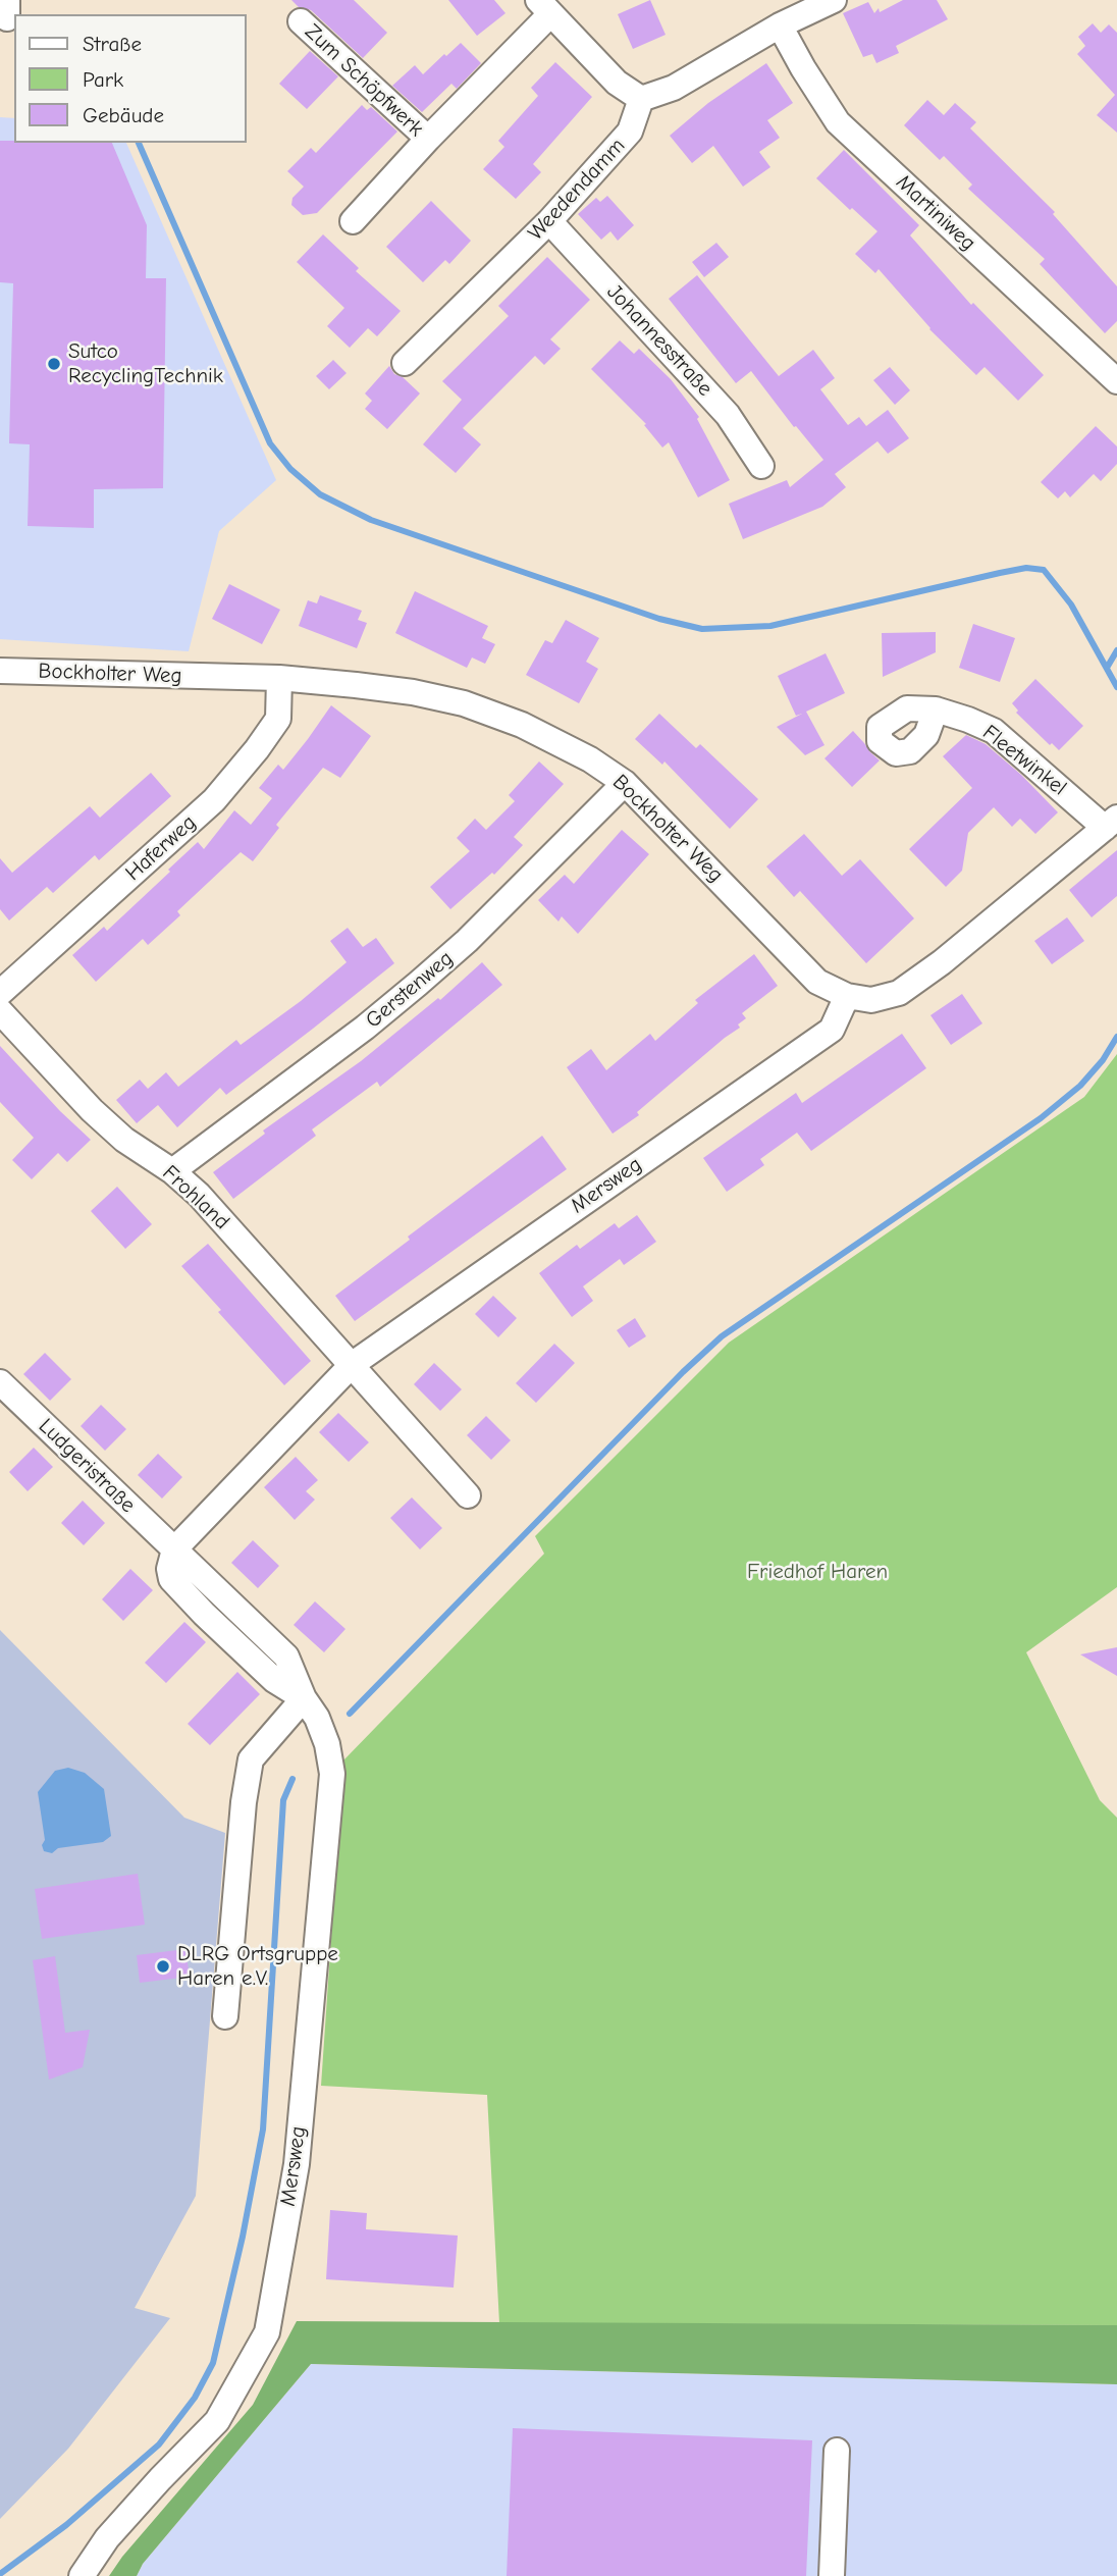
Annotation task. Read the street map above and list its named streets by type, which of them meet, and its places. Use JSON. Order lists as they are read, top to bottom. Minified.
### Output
{"streets":{"street":["Zum Schöpfwerk","Weedendamm","Martiniweg","Johannesstraße","Bockholter Weg","Fleetwinkel","Haferweg","Gerstenweg","Mersweg","Frohland","Ludgeristraße"]},"crossings":[["Weedendamm","Johannesstraße"],["Bockholter Weg","Fleetwinkel"],["Bockholter Weg","Haferweg"],["Bockholter Weg","Gerstenweg"],["Bockholter Weg","Mersweg"],["Gerstenweg","Frohland"],["Mersweg","Frohland"],["Mersweg","Ludgeristraße"]],"parks":["Friedhof Haren"],"places":["Sutco RecyclingTechnik","DLRG Ortsgruppe Haren e.V."],"legend":["Straße","Park","Gebäude"]}
